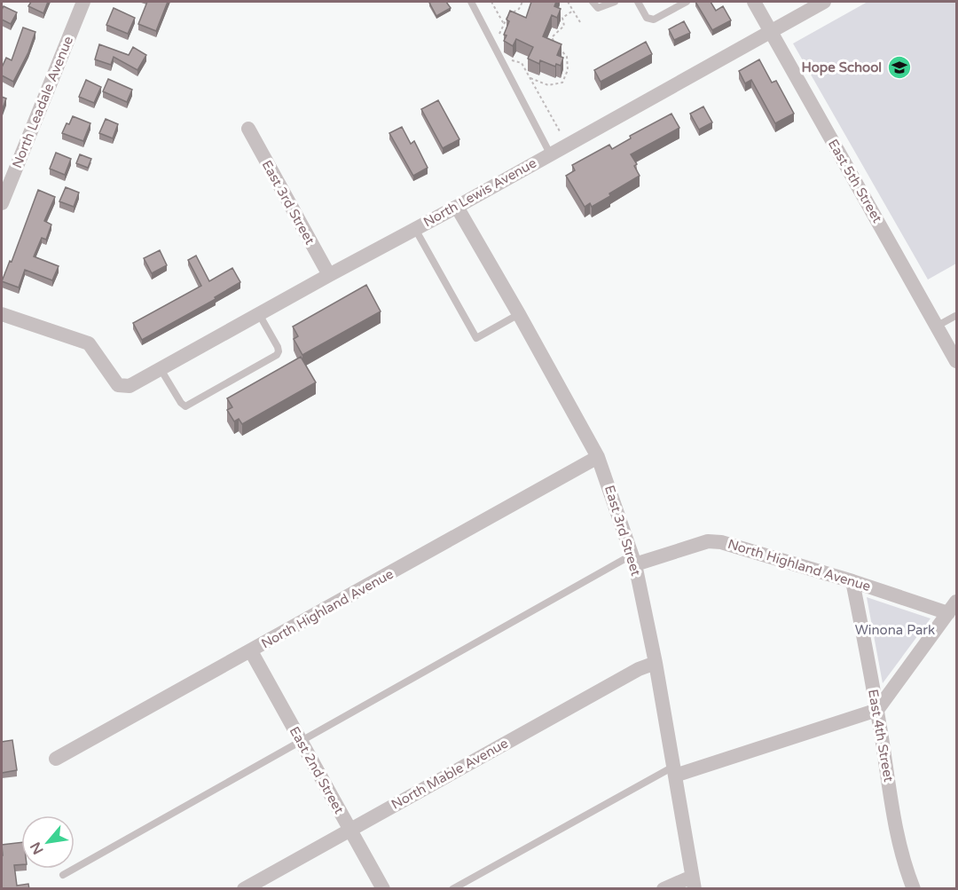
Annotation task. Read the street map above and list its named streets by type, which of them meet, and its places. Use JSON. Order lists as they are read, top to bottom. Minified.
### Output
{"streets":{"street":["North Leadale Avenue","East 5th Street","North Lewis Avenue","East 3rd Street","North Highland Avenue","East 4th Street","East 2nd Street","North Mable Avenue"]},"crossings":[["East 5th Street","North Lewis Avenue"],["North Lewis Avenue","East 3rd Street"],["East 3rd Street","North Highland Avenue"],["East 3rd Street","North Mable Avenue"],["North Highland Avenue","East 4th Street"],["North Highland Avenue","East 2nd Street"],["East 2nd Street","North Mable Avenue"]],"parks":["Winona Park"],"places":{"school or university":["Hope School"]},"north":"bottom left"}
